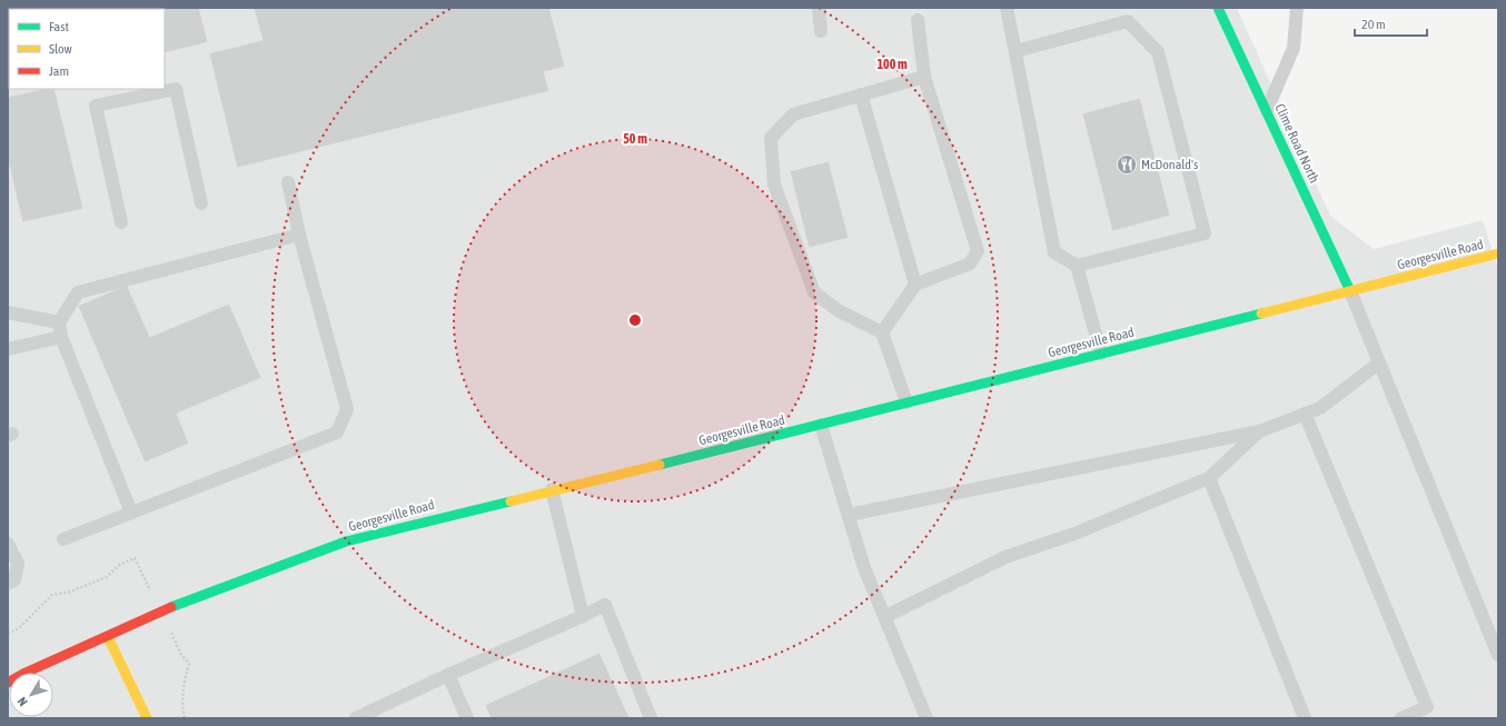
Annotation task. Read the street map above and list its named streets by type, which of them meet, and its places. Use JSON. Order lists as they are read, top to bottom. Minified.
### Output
{"streets":{"main road":["Clime Road North","Georgesville Road"]},"crossings":[["Clime Road North","Georgesville Road"]],"places":{"restaurant":["McDonald's"]},"legend":["Fast","Slow","Jam"],"scale_bar":"20 m","north":"bottom left","rings":["100 m","50 m"]}
